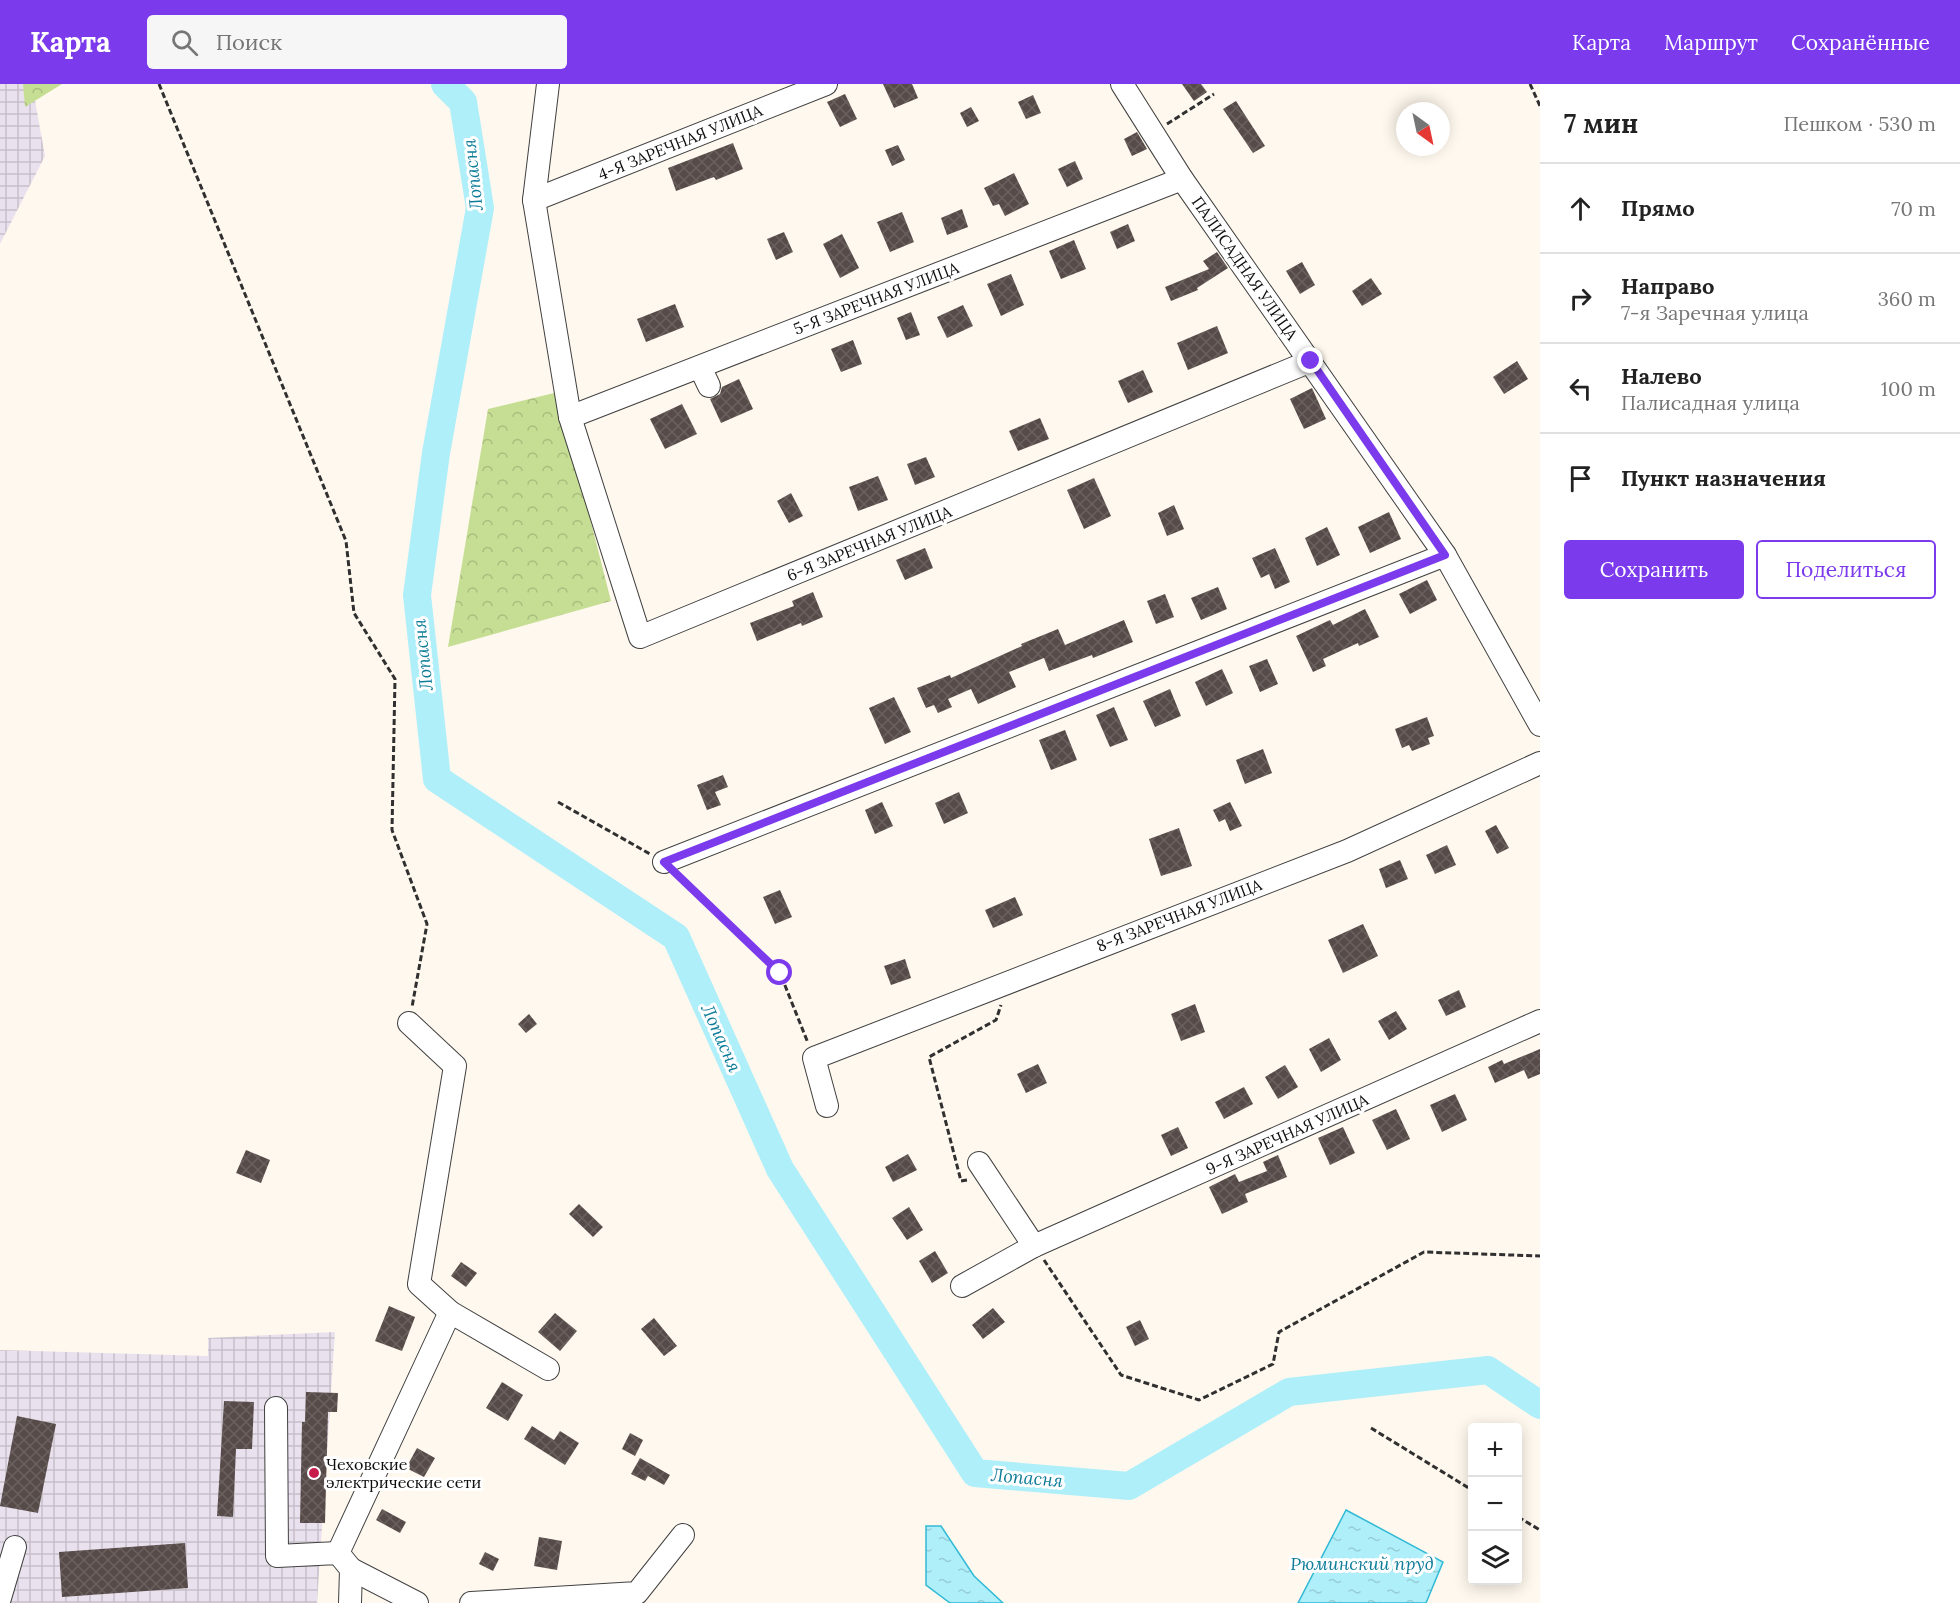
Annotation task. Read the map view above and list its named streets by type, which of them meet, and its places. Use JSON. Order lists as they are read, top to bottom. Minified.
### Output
{"streets":{"street":["4-Я ЗАРЕЧНАЯ УЛИЦА","ПАЛИСАДНАЯ УЛИЦА","5-Я ЗАРЕЧНАЯ УЛИЦА","6-Я ЗАРЕЧНАЯ УЛИЦА","8-Я ЗАРЕЧНАЯ УЛИЦА","9-Я ЗАРЕЧНАЯ УЛИЦА"]},"crossings":[["ПАЛИСАДНАЯ УЛИЦА","5-Я ЗАРЕЧНАЯ УЛИЦА"],["ПАЛИСАДНАЯ УЛИЦА","6-Я ЗАРЕЧНАЯ УЛИЦА"],["5-Я ЗАРЕЧНАЯ УЛИЦА","6-Я ЗАРЕЧНАЯ УЛИЦА"]],"water":["Лопасня","Рюминский пруд"],"places":["Чеховские электрические сети"],"north":"bottom right","page":{"header":"Карта","search":"Поиск","nav":["Карта","Маршрут","Сохранённые"],"heading":["7 мин","Пешком · 530 m"],"list":[["Прямо","70 m"],["Направо","7-я Заречная улица","360 m"],["Налево","Палисадная улица","100 m"],"Пункт назначения"],"buttons":["Сохранить","Поделиться"],"map_buttons":["+","−"]}}
